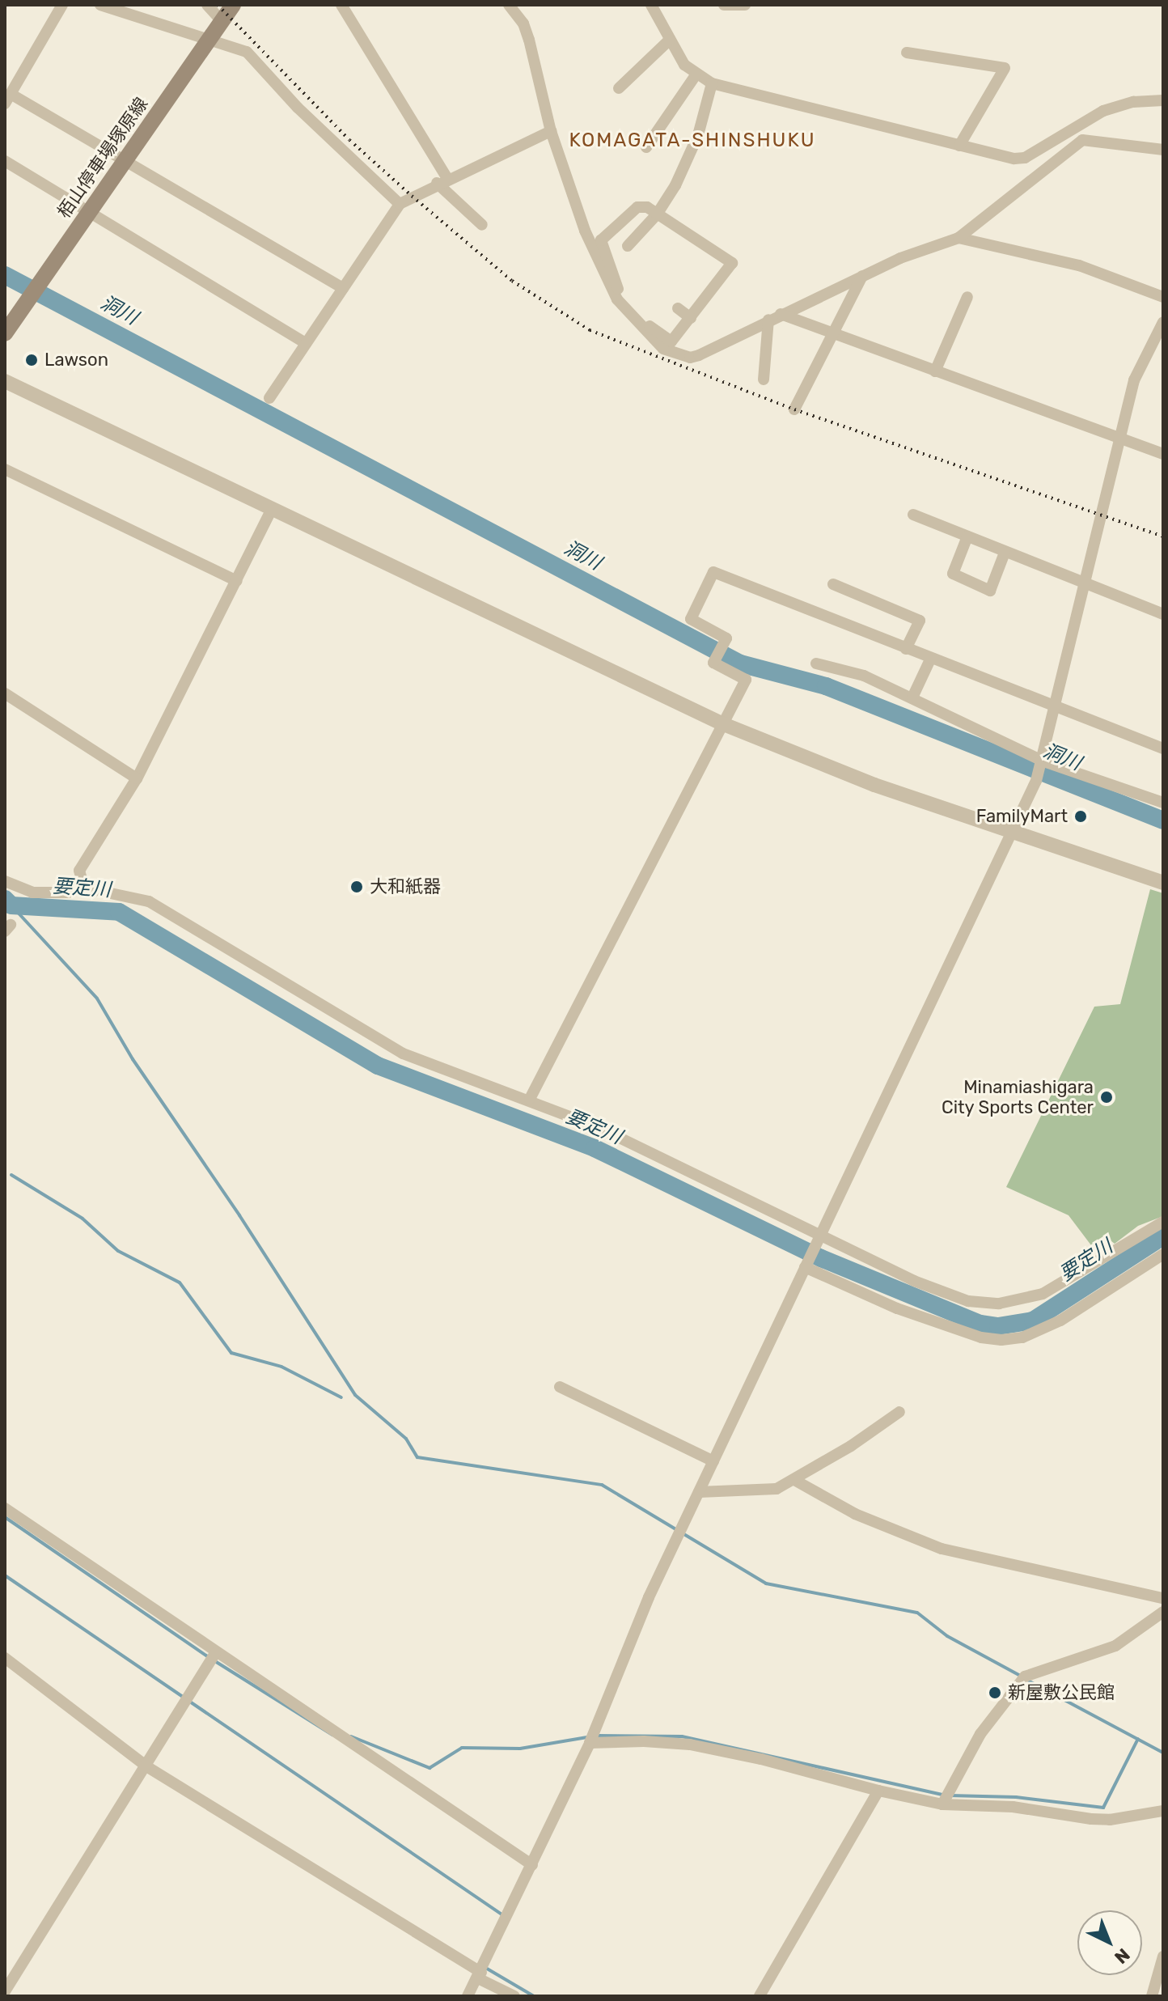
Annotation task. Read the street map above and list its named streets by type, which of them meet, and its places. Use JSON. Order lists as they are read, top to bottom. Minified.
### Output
{"streets":{"main road":["栢山停車場塚原線"]},"districts":["KOMAGATA-SHINSHUKU"],"water":["洞川","要定川"],"places":["Lawson","FamilyMart","大和紙器","Minamiashigara City Sports Center","新屋敷公民館"],"north":"bottom right"}
